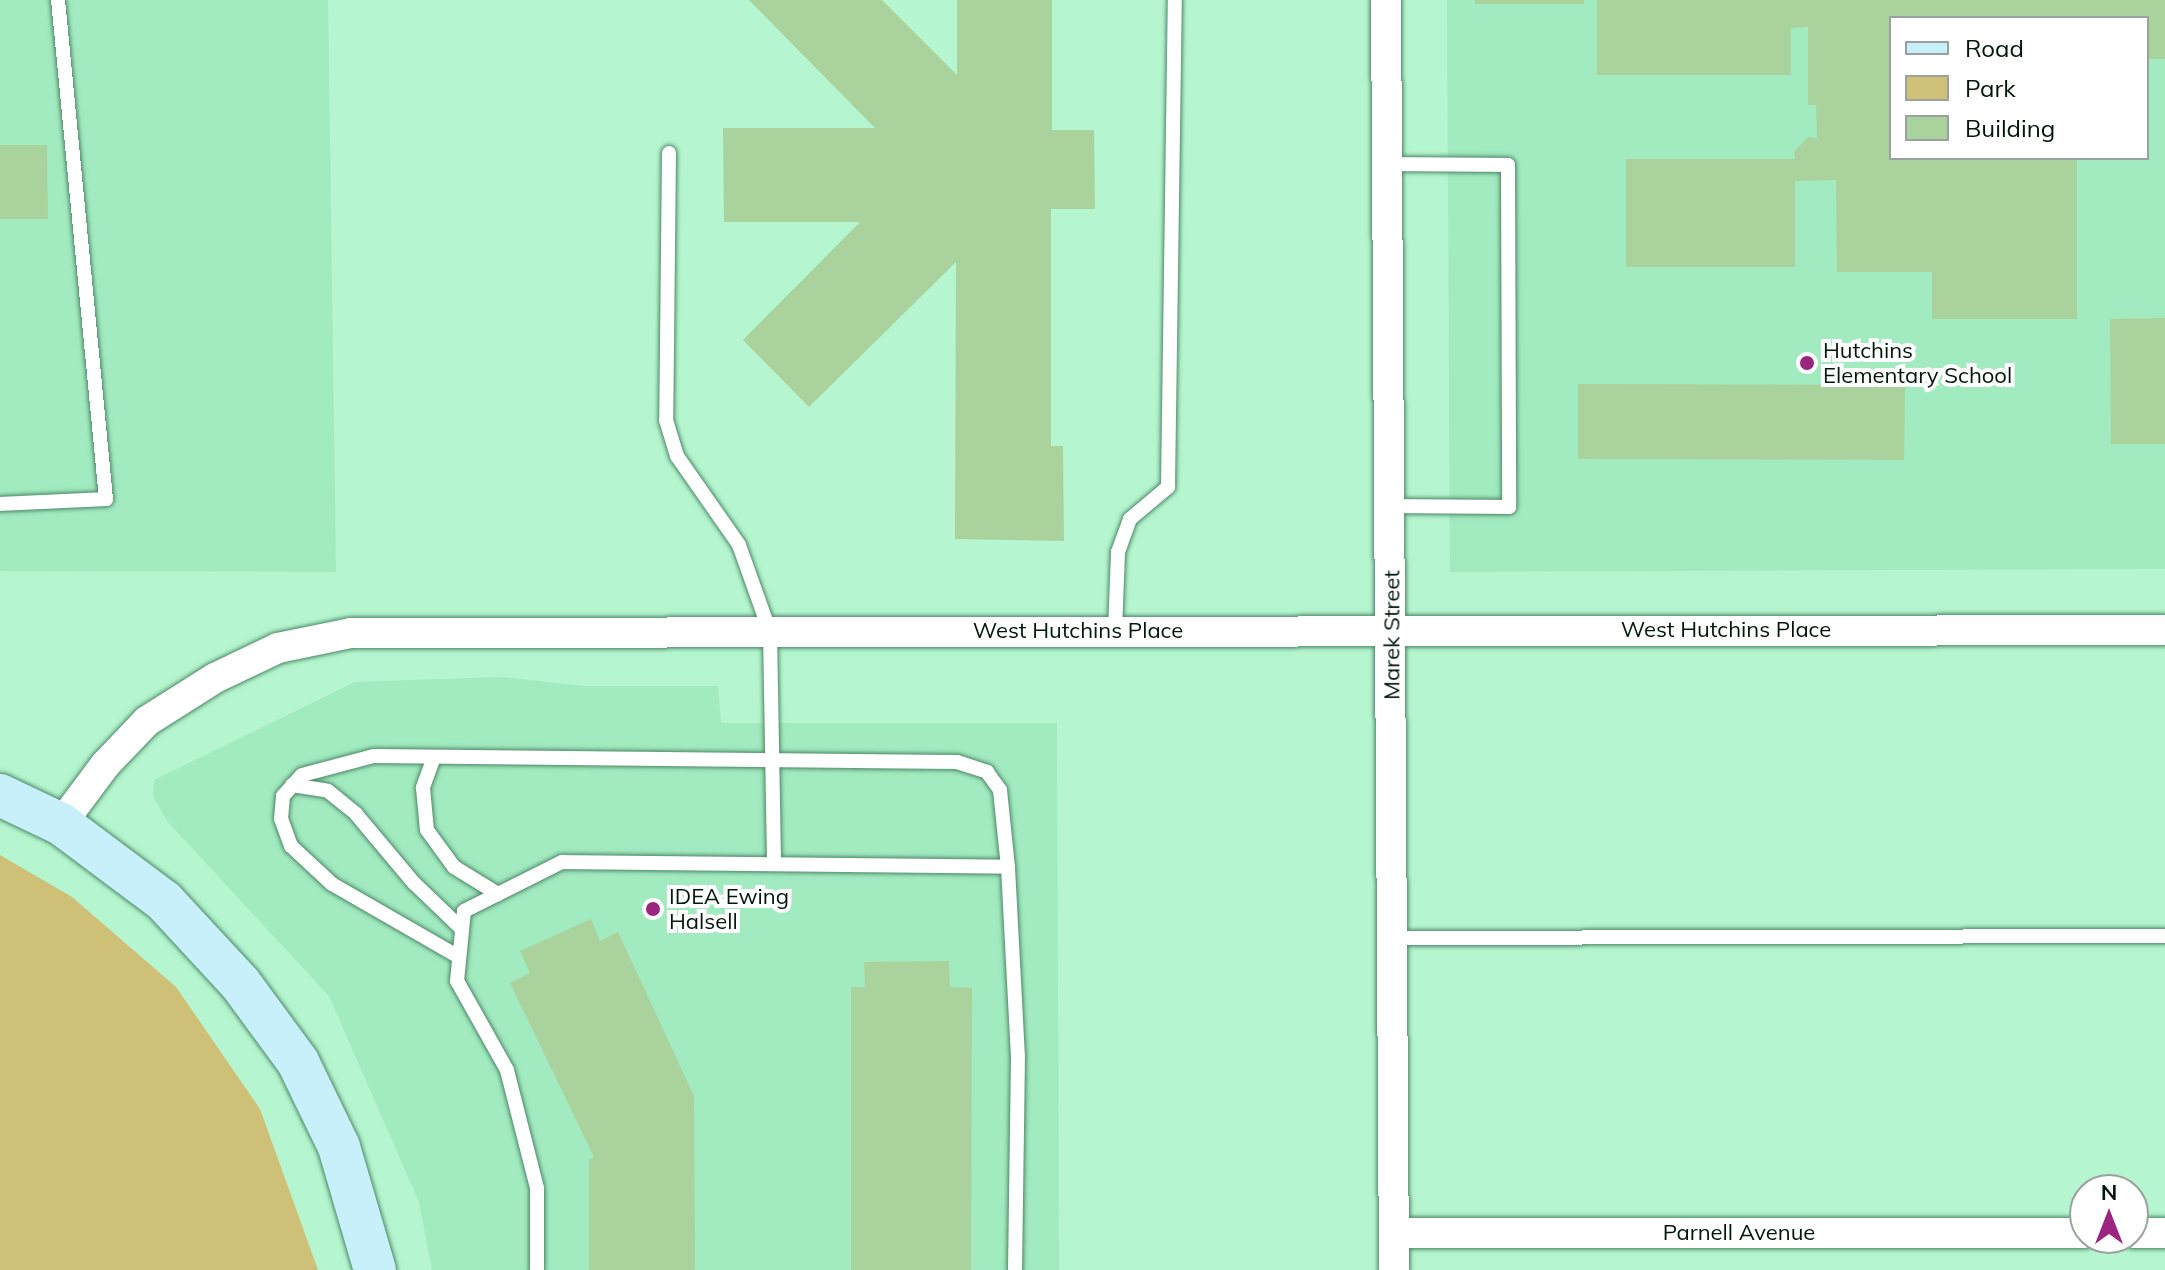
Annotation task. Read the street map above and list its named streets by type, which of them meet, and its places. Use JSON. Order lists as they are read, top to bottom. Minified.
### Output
{"streets":{"street":["West Hutchins Place","Marek Street","Parnell Avenue"]},"crossings":[["West Hutchins Place","Marek Street"],["Marek Street","Parnell Avenue"]],"places":["Hutchins Elementary School","IDEA Ewing Halsell"],"legend":["Road","Park","Building"],"north":"top"}
